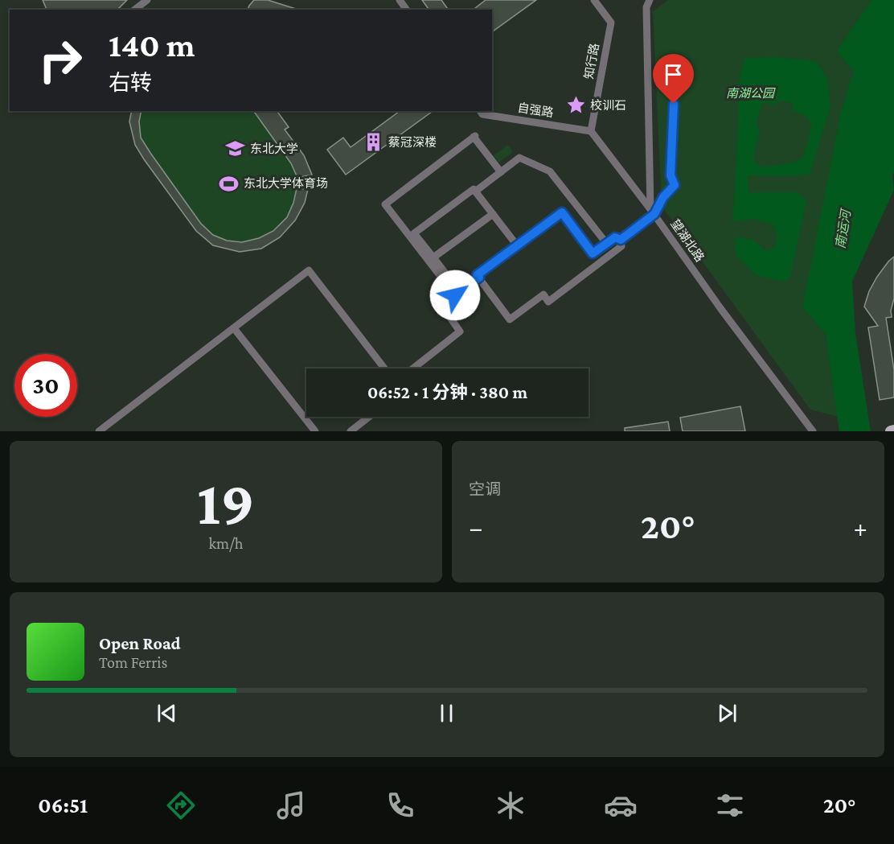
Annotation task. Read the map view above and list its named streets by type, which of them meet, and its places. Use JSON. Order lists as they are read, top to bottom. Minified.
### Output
{"streets":{"street":["知行路","自强路","望湖北路"]},"crossings":[["知行路","自强路"],["知行路","望湖北路"],["自强路","望湖北路"]],"water":["南运河"],"parks":["南湖公园"],"places":{"place":["校训石"],"building":["蔡冠深楼"],"school or university":["东北大学"],"sports":["东北大学体育场"]},"page":{"turn":["140 m","右转"],"limit":"30","trip":"06:52 · 1 分钟 · 380 m","tile":[["19","km/h"],"空调"],"heat":["−","20°","+"],"song":["Open Road","Tom Ferris"],"tabs":["06:51","20°"]}}
